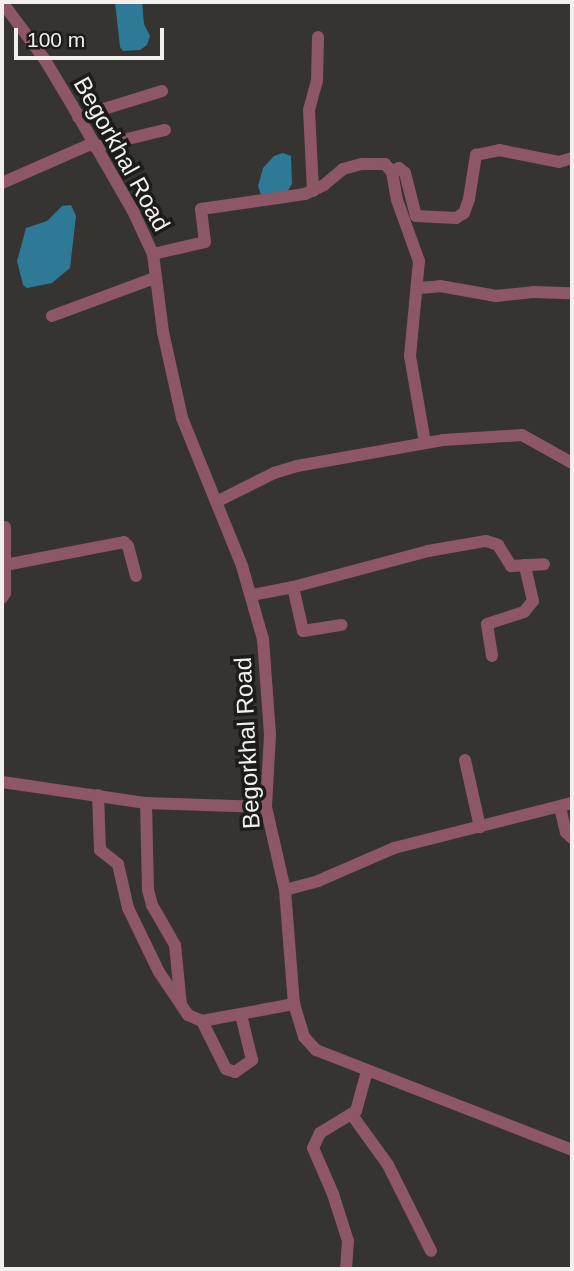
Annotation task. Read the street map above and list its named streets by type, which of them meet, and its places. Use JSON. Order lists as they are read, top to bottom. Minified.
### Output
{"streets":{"street":["Begorkhal Road"]},"scale_bar":"100 m"}
